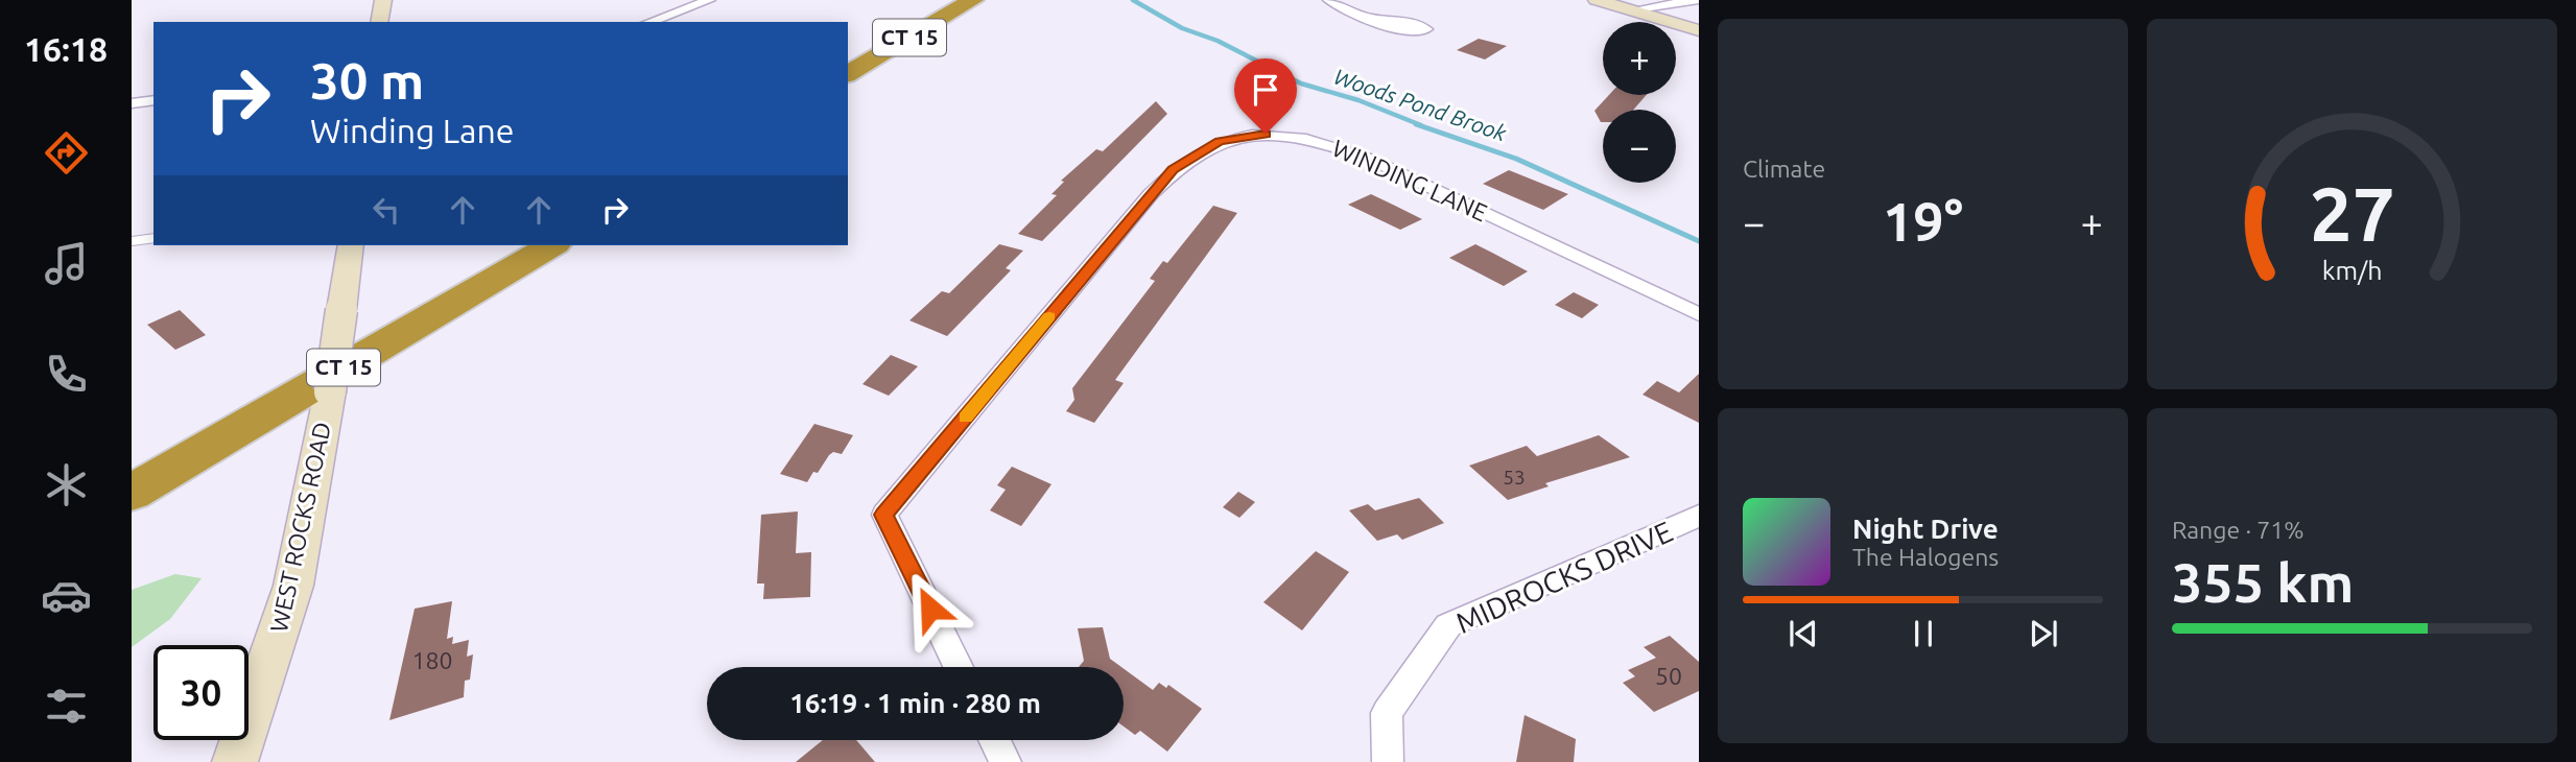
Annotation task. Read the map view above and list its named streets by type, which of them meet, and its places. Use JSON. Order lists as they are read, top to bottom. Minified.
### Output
{"streets":{"highway":["CT 15"],"main road":["WEST ROCKS ROAD"],"street":["WINDING LANE","MIDROCKS DRIVE"]},"water":["Woods Pond Brook"],"house_numbers":["53","180","50"],"page":{"tabs":"16:18","tile":["Climate",["Range · 71%","355 km"]],"map_buttons":["+","−"],"turn":["30 m","Winding Lane"],"heat":["−","19°","+"],"song":["Night Drive","The Halogens"],"limit":"30","trip":"16:19 · 1 min · 280 m","gauge":["27","km/h"]}}
